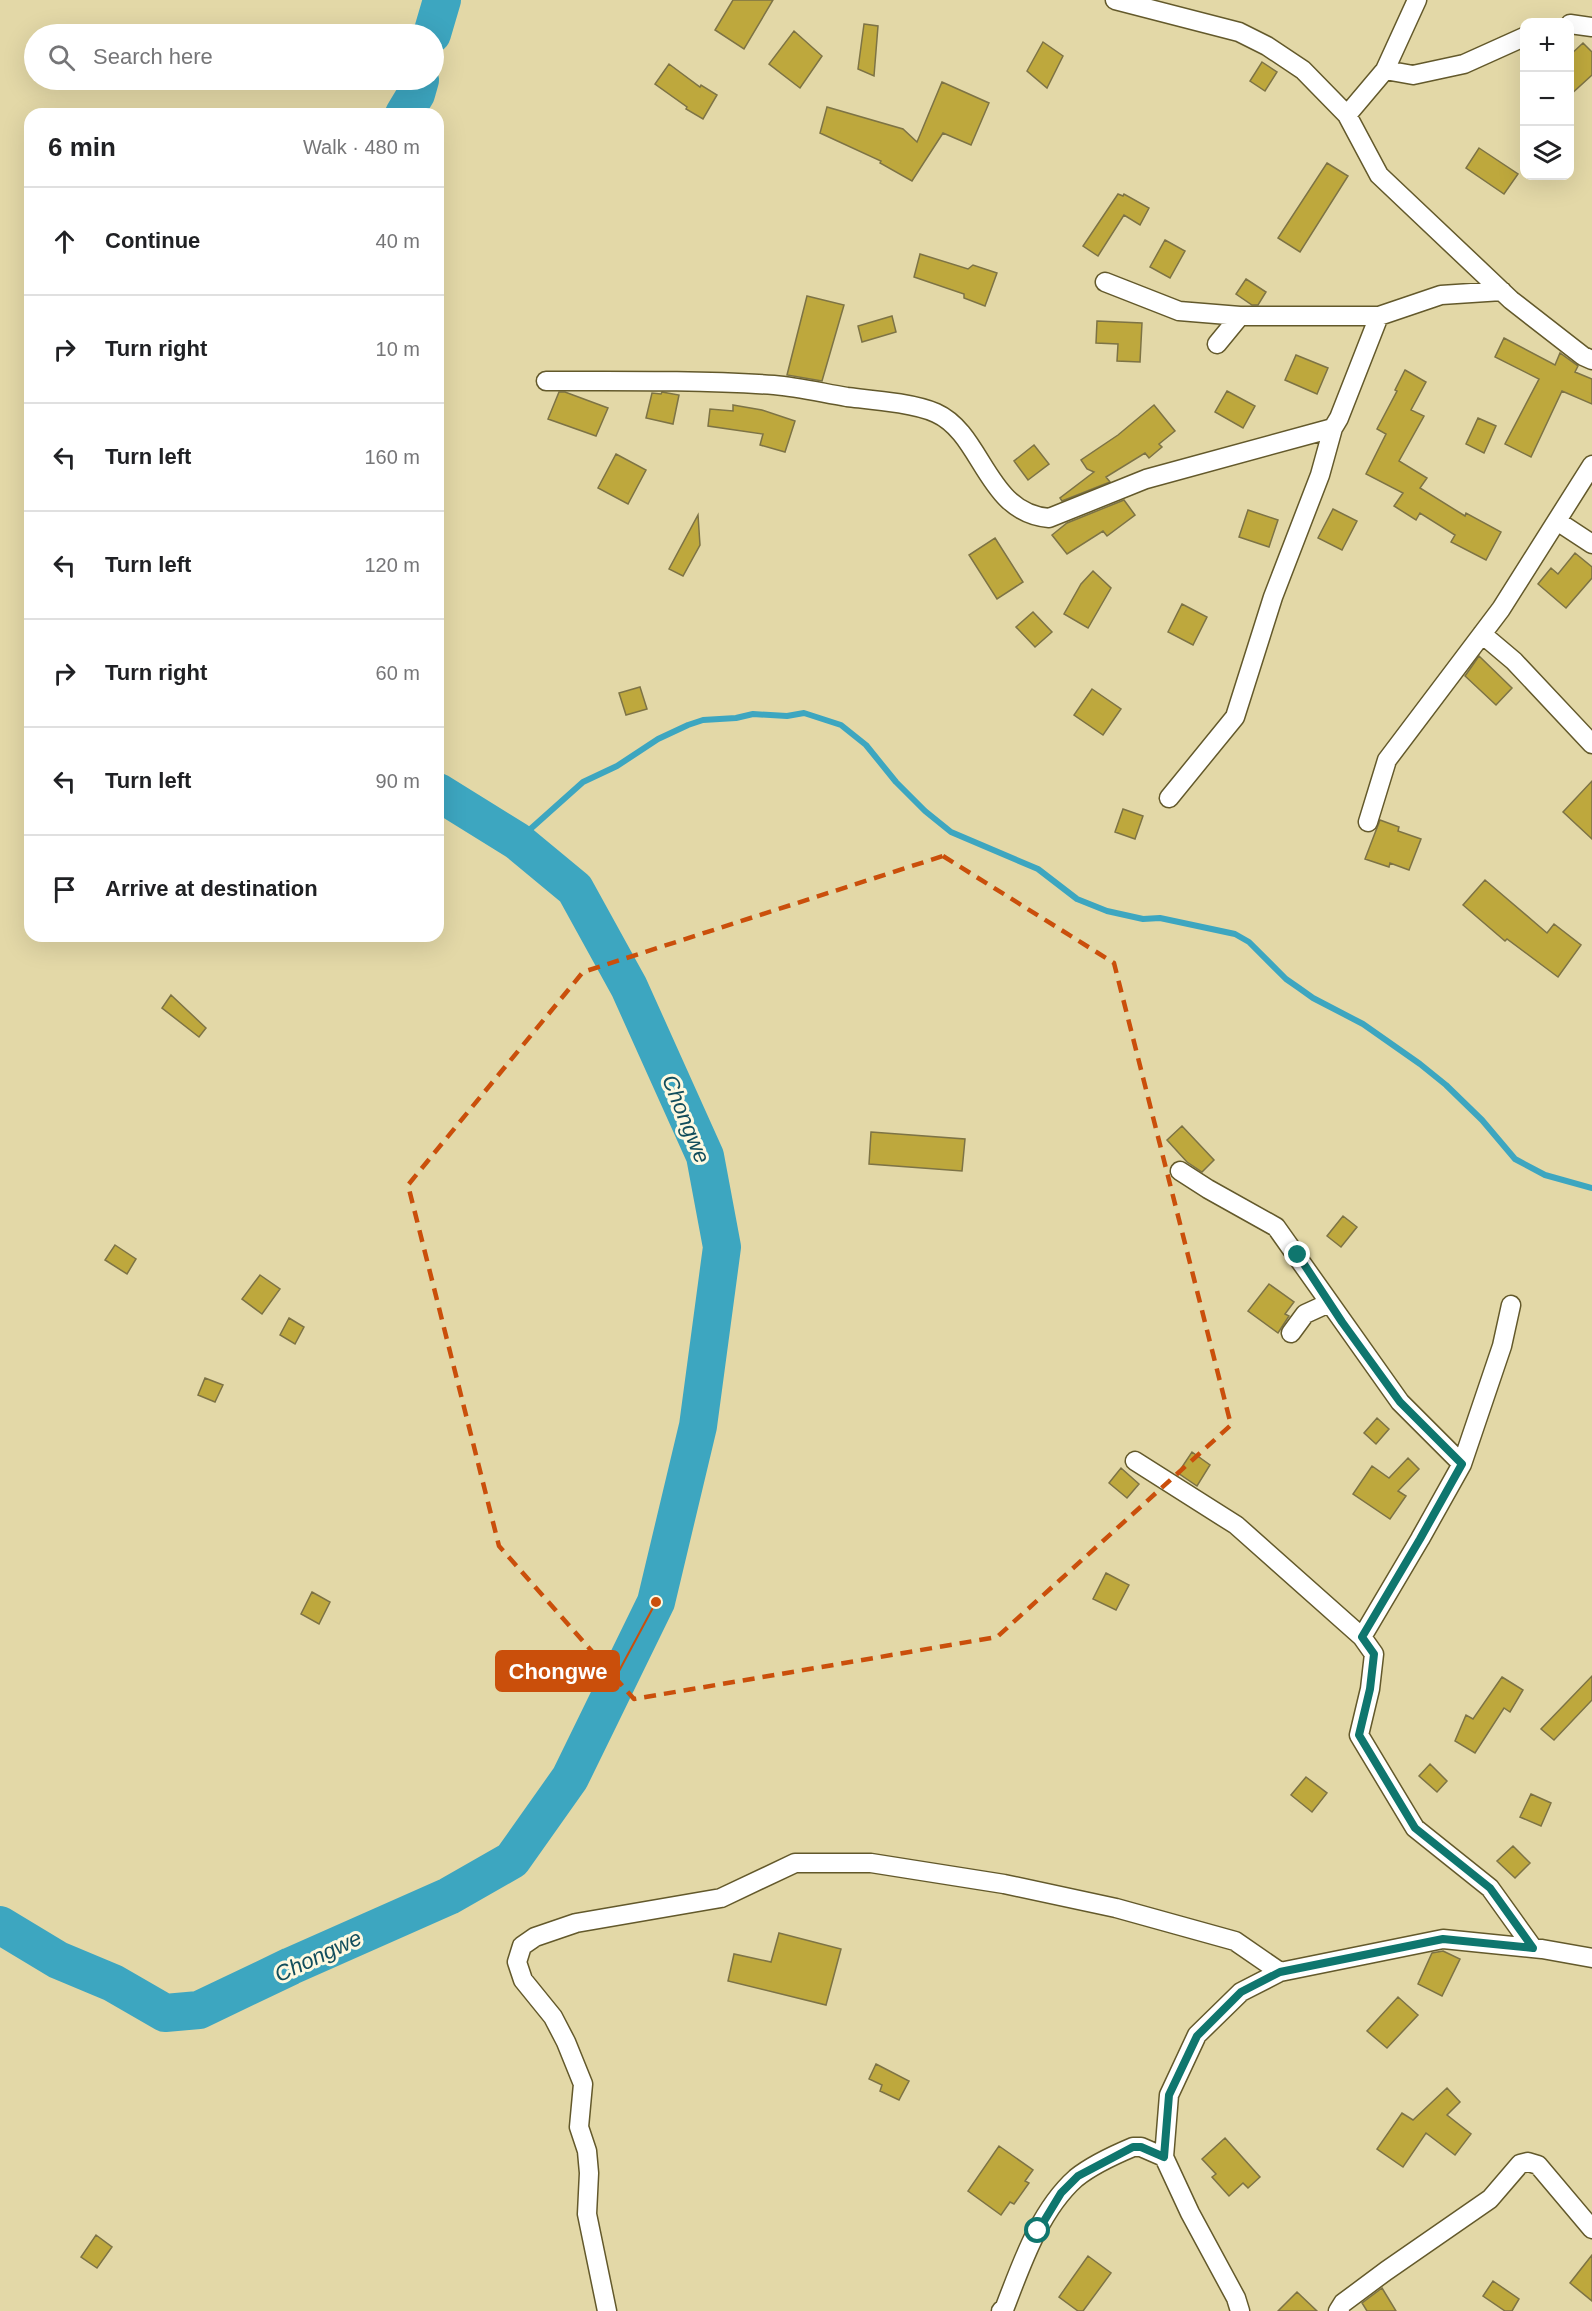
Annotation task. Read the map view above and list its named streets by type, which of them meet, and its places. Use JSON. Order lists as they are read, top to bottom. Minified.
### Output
{"water":["Chongwe"],"places":["Chongwe"],"page":{"map_buttons":["+","−"],"search":"Search here","heading":["6 min","Walk · 480 m"],"list":[["Continue","40 m"],["Turn right","10 m"],["Turn left","160 m"],["Turn left","120 m"],["Turn right","60 m"],["Turn left","90 m"],"Arrive at destination"]}}
